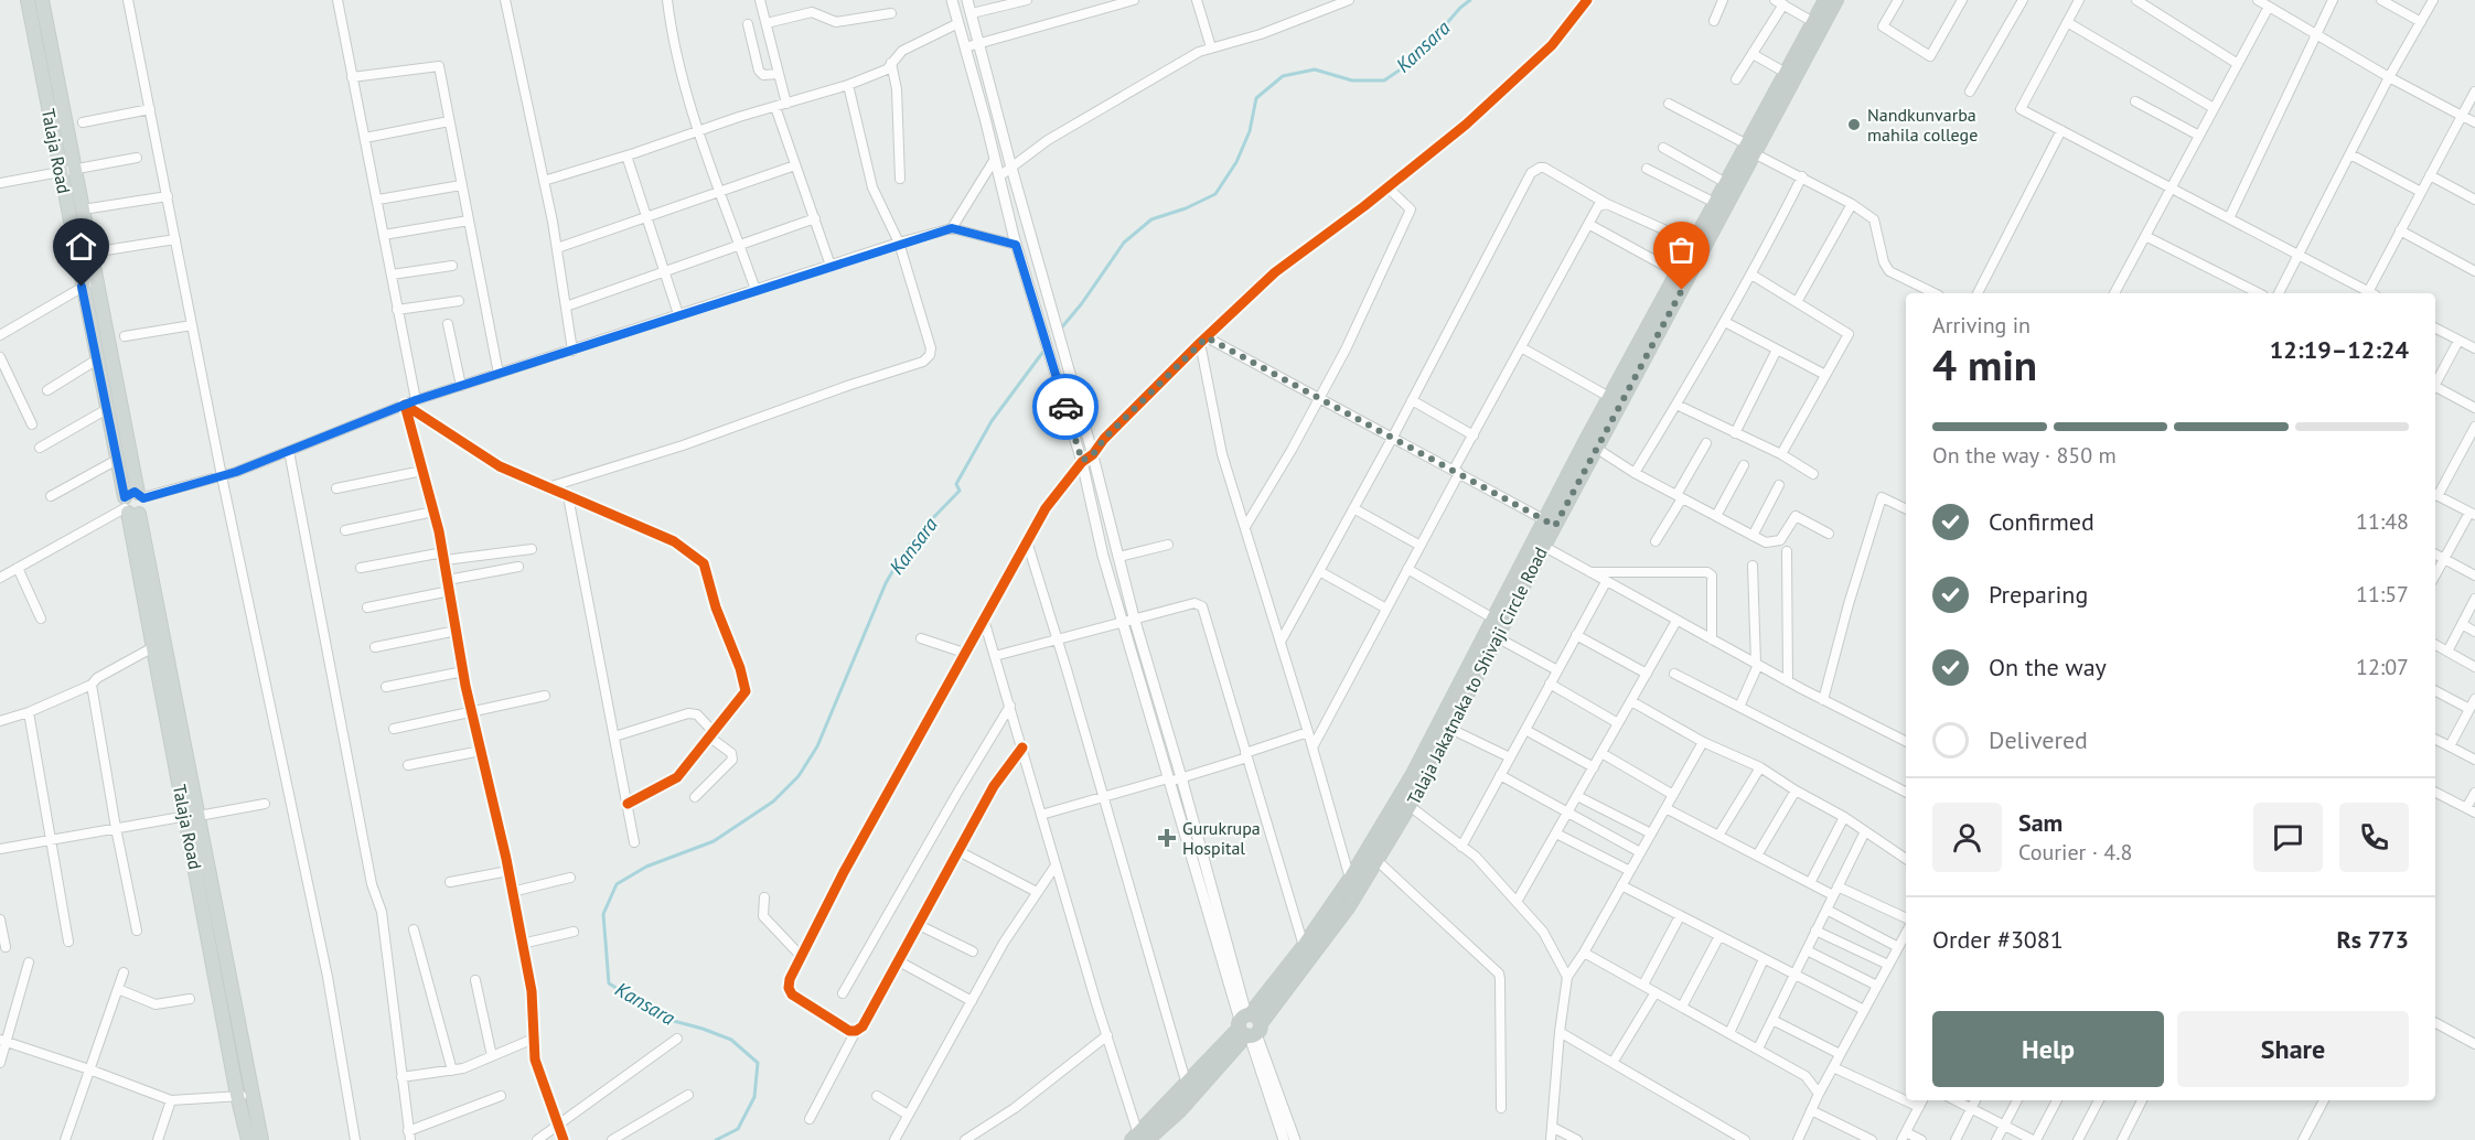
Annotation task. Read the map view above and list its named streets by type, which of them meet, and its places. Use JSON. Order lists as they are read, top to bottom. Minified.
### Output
{"streets":{"highway":["Talaja Jakatnaka to Shivaji Circle Road"],"main road":["Talaja Road"]},"water":["Kansara"],"places":{"other":["Nandkunvarba mahila college"],"health":["Gurukrupa Hospital"]},"page":{"heading":["4 min","Arriving in","12:19–12:24"],"panel":["Sam","Courier · 4.8","Order #3081","Rs 773"],"bar":"On the way · 850 m","list":[["Confirmed","11:48"],["Preparing","11:57"],["On the way","12:07"],"Delivered"],"buttons":["Help","Share"]}}
